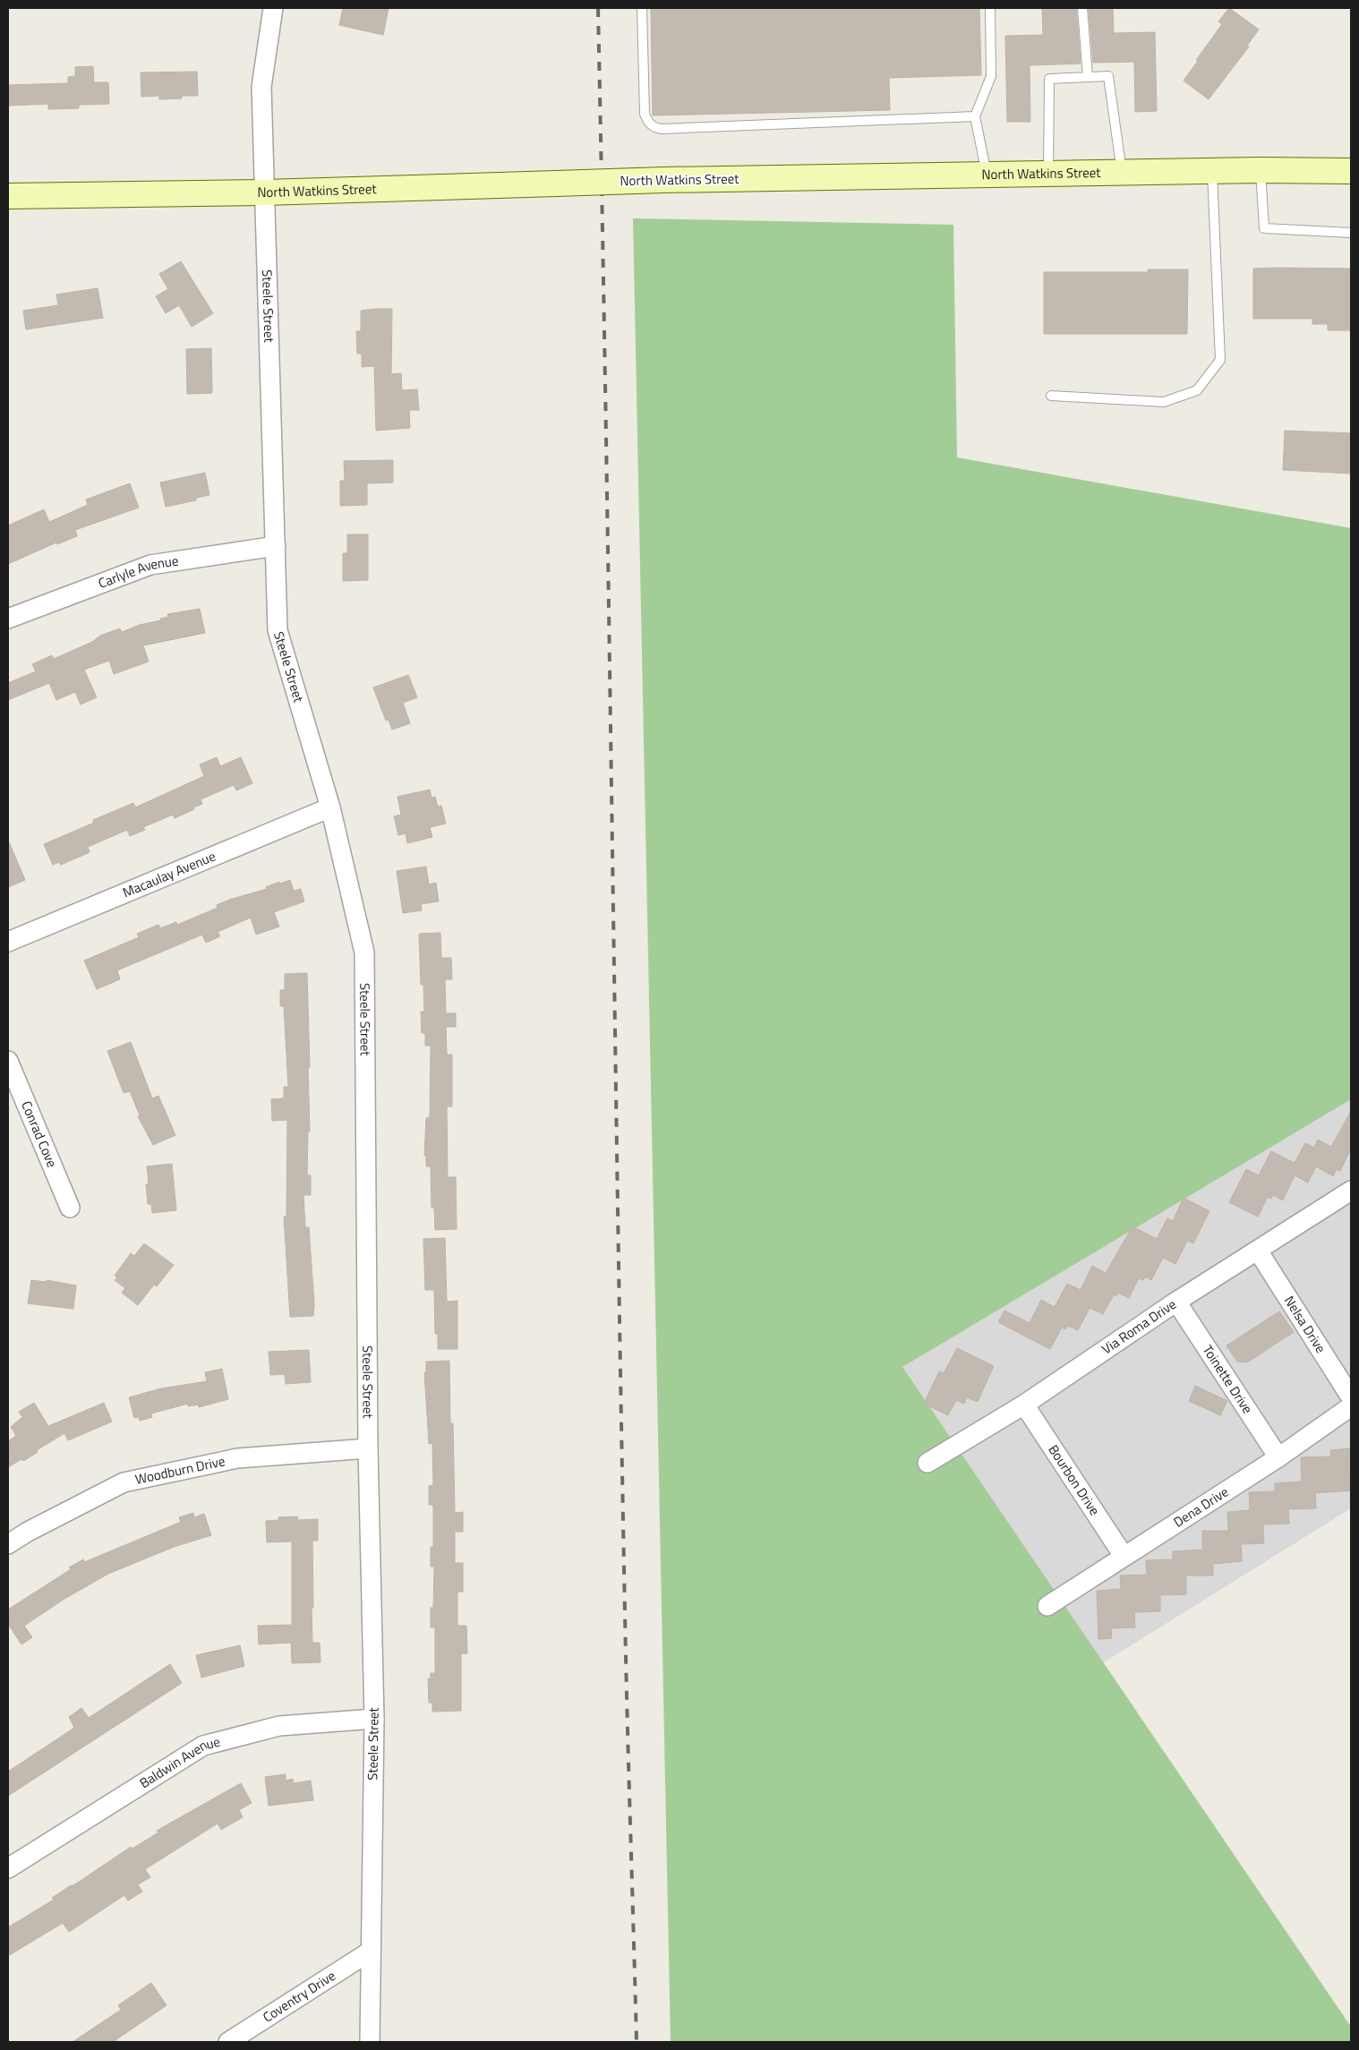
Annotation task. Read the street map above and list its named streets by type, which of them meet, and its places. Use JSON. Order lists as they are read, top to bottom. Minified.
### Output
{"streets":{"main road":["North Watkins Street"],"street":["Steele Street","Carlyle Avenue","Macaulay Avenue","Conrad Cove","Nelsa Drive","Via Roma Drive","Toinette Drive","Woodburn Drive","Bourbon Drive","Dena Drive","Baldwin Avenue","Coventry Drive"]},"crossings":[["North Watkins Street","Steele Street"],["Steele Street","Carlyle Avenue"],["Steele Street","Macaulay Avenue"],["Steele Street","Woodburn Drive"],["Steele Street","Baldwin Avenue"],["Steele Street","Coventry Drive"],["Nelsa Drive","Via Roma Drive"],["Via Roma Drive","Toinette Drive"],["Via Roma Drive","Bourbon Drive"],["Toinette Drive","Dena Drive"],["Bourbon Drive","Dena Drive"]]}
